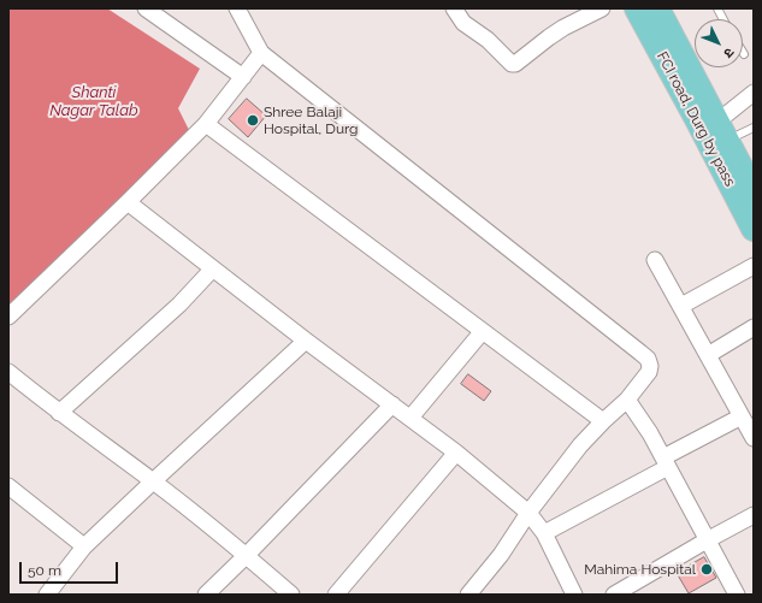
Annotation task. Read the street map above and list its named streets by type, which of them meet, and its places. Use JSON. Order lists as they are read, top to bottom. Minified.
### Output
{"streets":{"main road":["FCI road, Durg by pass"]},"water":["Shanti Nagar Talab"],"places":["Shree Balaji Hospital, Durg","Mahima Hospital"],"scale_bar":"50 m","north":"bottom right"}
